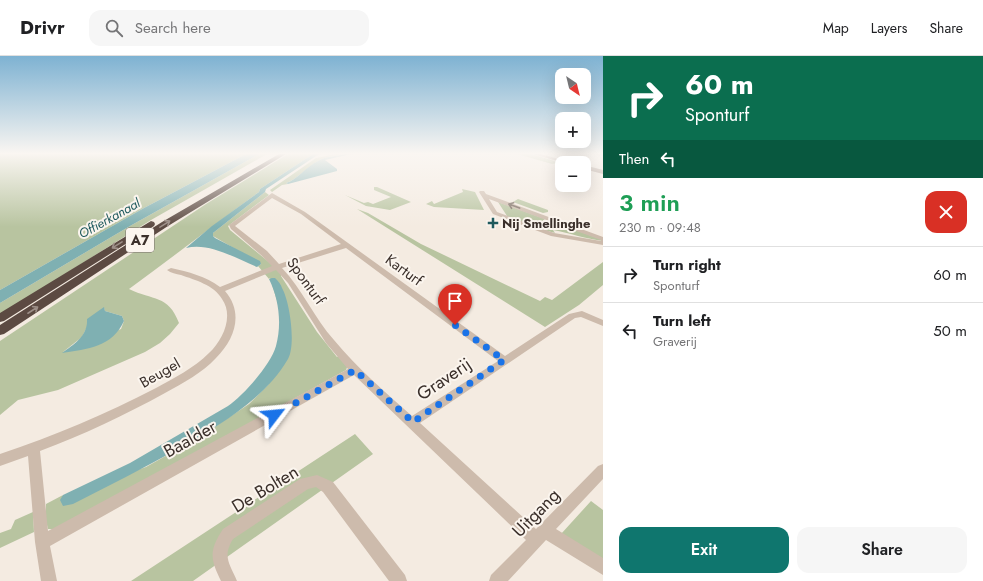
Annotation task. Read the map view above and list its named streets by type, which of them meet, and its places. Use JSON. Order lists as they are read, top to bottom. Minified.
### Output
{"streets":{"highway":["A7"],"street":["Karturf","Sponturf","Beugel","Graverij","Baalder","De Bolten","Uitgang"]},"crossings":[["Karturf","Sponturf"],["Karturf","Graverij"],["Sponturf","Graverij"],["Sponturf","Baalder"],["Graverij","Uitgang"]],"water":["Offierkanaal"],"places":{"health":["Nij Smellinghe"]},"north":"bottom right","page":{"header":"Drivr","search":"Search here","nav":["Map","Layers","Share"],"turn":["60 m","Sponturf"],"map_buttons":["+","−"],"then":"Then","heading":["3 min","230 m · 09:48"],"list":[{"name":"Turn right","note":"Sponturf","value":"60 m"},{"name":"Turn left","note":"Graverij","value":"50 m"}],"buttons":["Exit","Share"]}}
